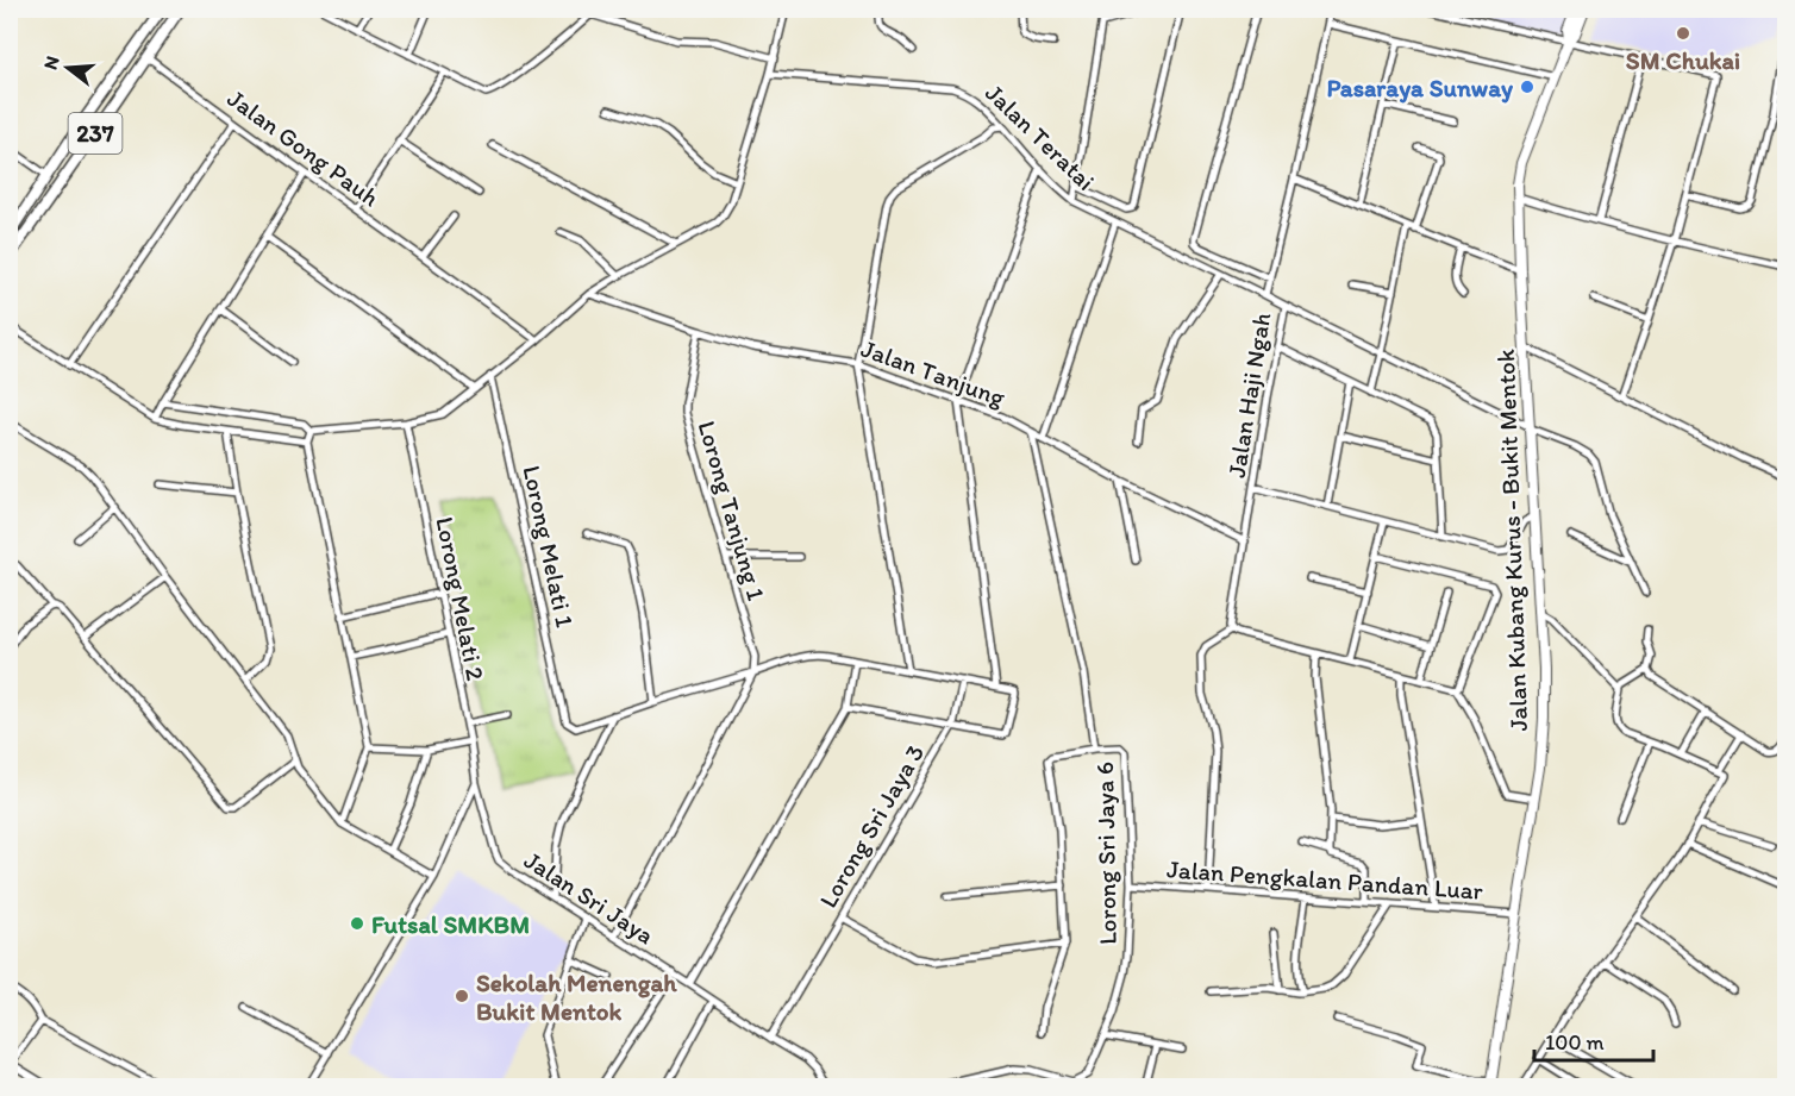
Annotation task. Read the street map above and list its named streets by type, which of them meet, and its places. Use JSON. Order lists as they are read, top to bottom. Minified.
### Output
{"streets":{"main road":["237","Jalan Kubang Kurus - Bukit Mentok"],"street":["Jalan Teratai","Jalan Gong Pauh","Jalan Tanjung","Jalan Haji Ngah","Lorong Tanjung 1","Lorong Melati 1","Lorong Melati 2","Lorong Sri Jaya 3","Lorong Sri Jaya 6","Jalan Pengkalan Pandan Luar","Jalan Sri Jaya"]},"crossings":[["237","Jalan Gong Pauh"],["Jalan Teratai","Jalan Haji Ngah"],["Jalan Tanjung","Jalan Haji Ngah"],["Jalan Tanjung","Lorong Tanjung 1"],["Jalan Kubang Kurus - Bukit Mentok","Jalan Pengkalan Pandan Luar"],["Lorong Melati 2","Jalan Sri Jaya"],["Lorong Sri Jaya 3","Jalan Sri Jaya"],["Lorong Sri Jaya 6","Jalan Pengkalan Pandan Luar"]],"places":["SM Chukai","Pasaraya Sunway","Futsal SMKBM","Sekolah Menengah Bukit Mentok"],"scale_bar":"100 m","north":"left"}
